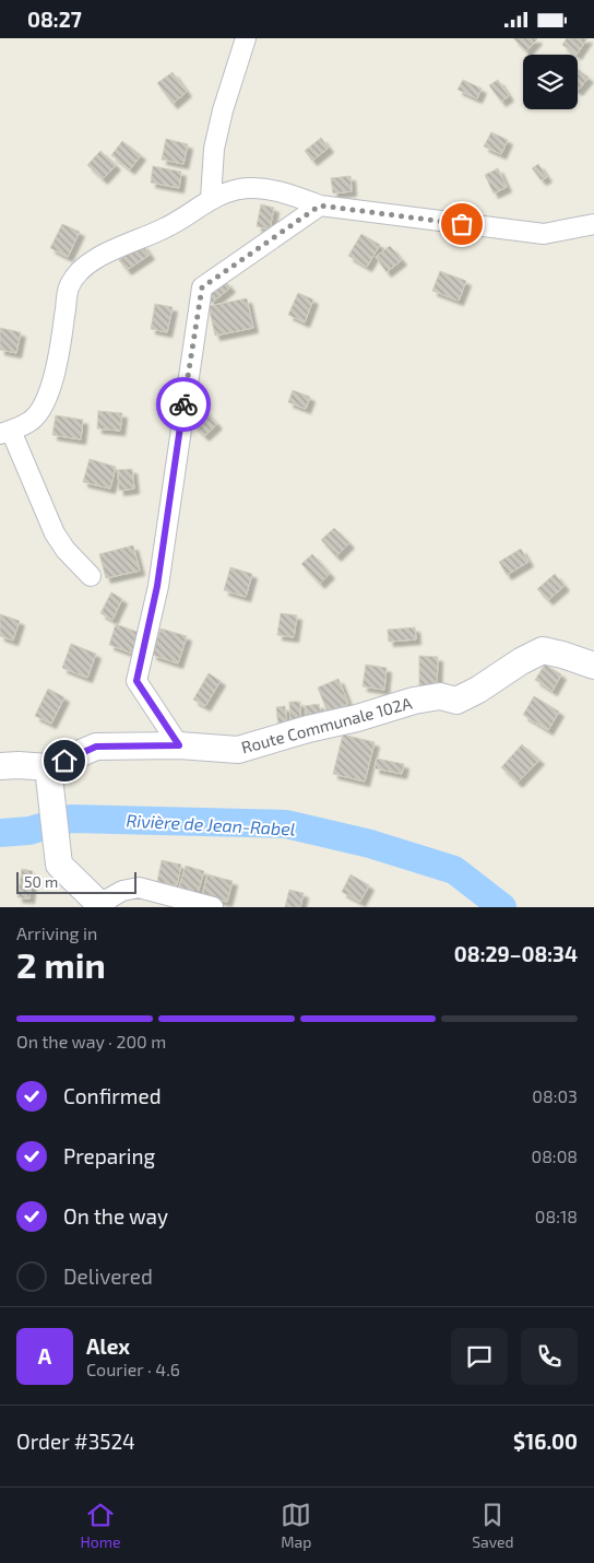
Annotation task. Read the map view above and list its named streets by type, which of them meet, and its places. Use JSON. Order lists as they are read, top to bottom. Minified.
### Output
{"streets":{"street":["Route Communale 102A"]},"water":["Rivière de Jean-Rabel"],"scale_bar":"50 m","page":{"status":"08:27","scale":"50 m","heading":["2 min","Arriving in","08:29–08:34"],"panel":["Alex","Courier · 4.6","Order #3524","$16.00"],"bar":"On the way · 200 m","list":[["Confirmed","08:03"],["Preparing","08:08"],["On the way","08:18"],"Delivered"],"round":"A","tabs":["Home","Map","Saved"]}}
